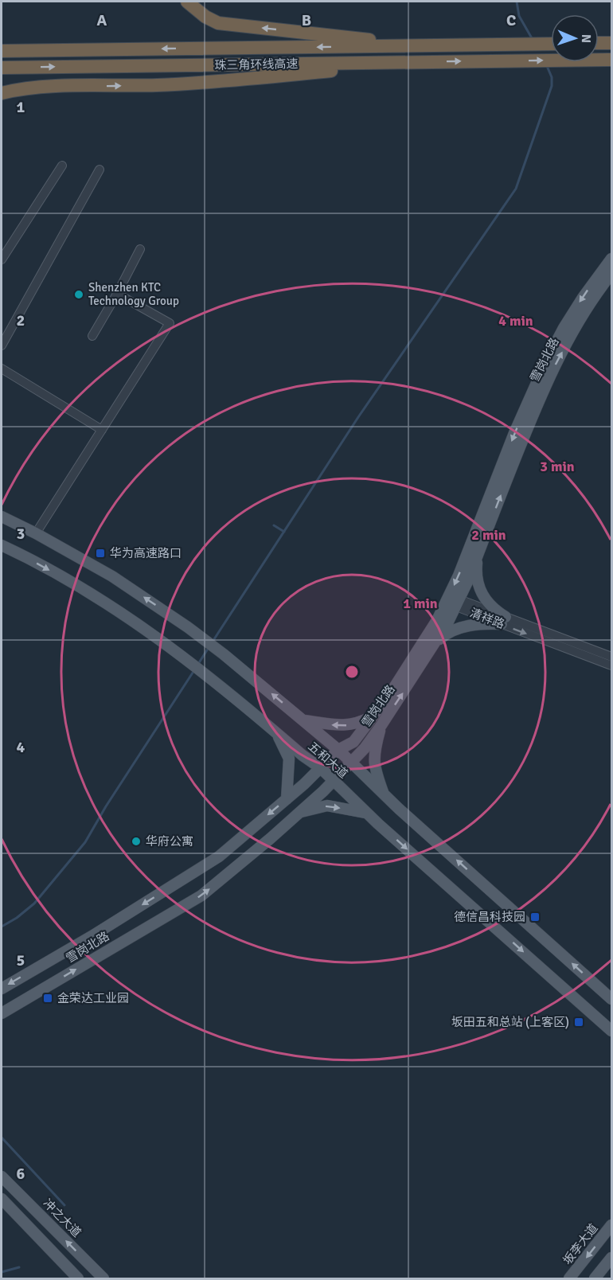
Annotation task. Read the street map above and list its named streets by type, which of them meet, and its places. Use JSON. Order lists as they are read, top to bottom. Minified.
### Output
{"streets":{"highway":["珠三角环线高速"],"main road":["雪岗北路","五和大道","冲之大道","坂李大道"],"street":["清祥路"]},"crossings":[["雪岗北路","清祥路"],["雪岗北路","五和大道"]],"places":{"other":["Shenzhen KTC Technology Group","华府公寓"],"transit":["华为高速路口","德信昌科技园","金荣达工业园","坂田五和总站 (上客区)"]},"north":"right","grid":{"columns":["A","B","C"],"rows":["1","2","3","4","5","6"]},"rings":["4 min","3 min","2 min","1 min"]}
